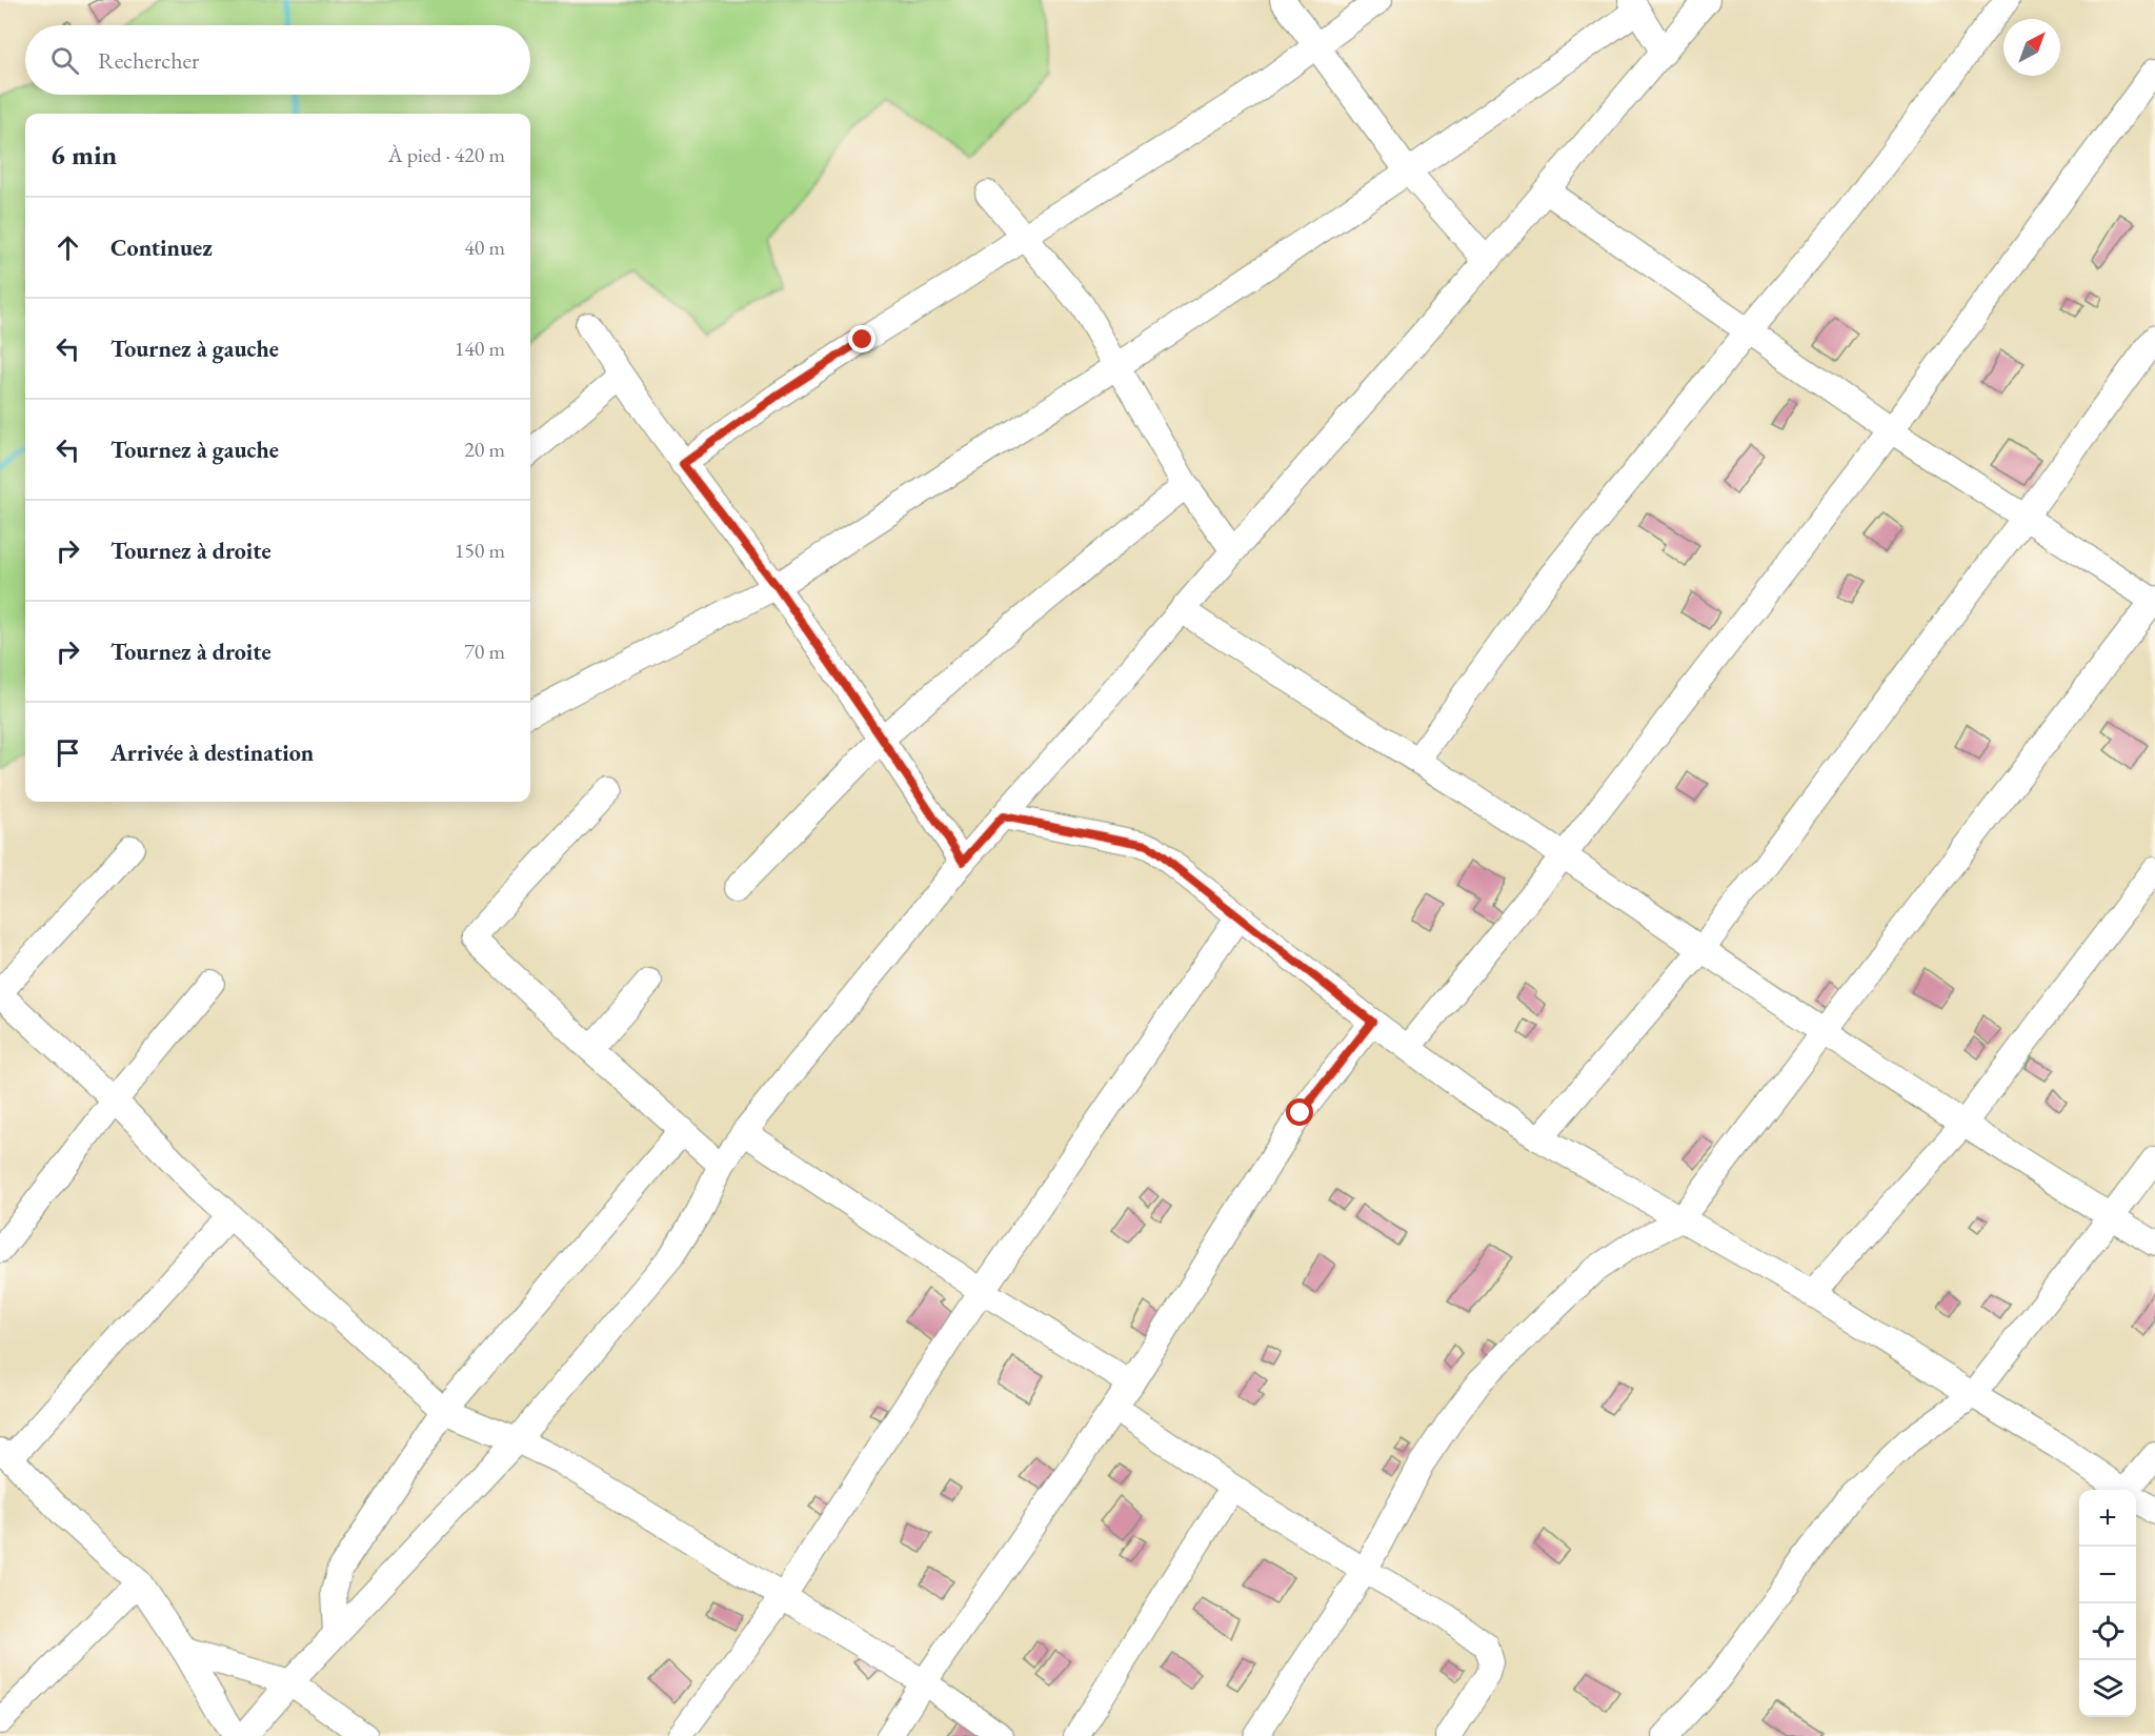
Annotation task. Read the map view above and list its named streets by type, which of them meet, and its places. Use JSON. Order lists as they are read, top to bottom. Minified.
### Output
{"north":"top right","page":{"search":"Rechercher","heading":["6 min","À pied · 420 m"],"list":[["Continuez","40 m"],["Tournez à gauche","140 m"],["Tournez à gauche","20 m"],["Tournez à droite","150 m"],["Tournez à droite","70 m"],"Arrivée à destination"],"map_buttons":["+","−"]}}
